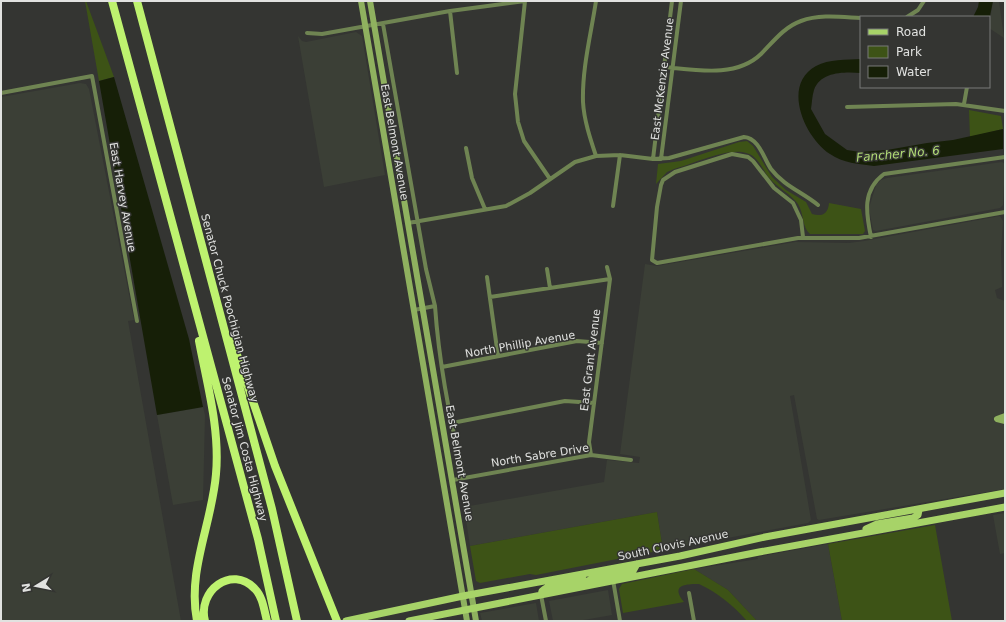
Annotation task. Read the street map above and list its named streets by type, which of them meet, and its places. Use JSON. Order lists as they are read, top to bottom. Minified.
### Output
{"streets":{"highway":["Senator Chuck Poochigian Highway","Senator Jim Costa Highway"],"main road":["South Clovis Avenue"],"street":["East McKenzie Avenue","East Belmont Avenue","East Harvey Avenue","North Phillip Avenue","East Grant Avenue","North Sabre Drive"]},"crossings":[["East Belmont Avenue","North Phillip Avenue"],["East Belmont Avenue","North Sabre Drive"],["East Belmont Avenue","South Clovis Avenue"],["North Phillip Avenue","East Grant Avenue"],["East Grant Avenue","North Sabre Drive"]],"water":["Fancher No. 6"],"legend":["Road","Park","Water"],"north":"left"}
